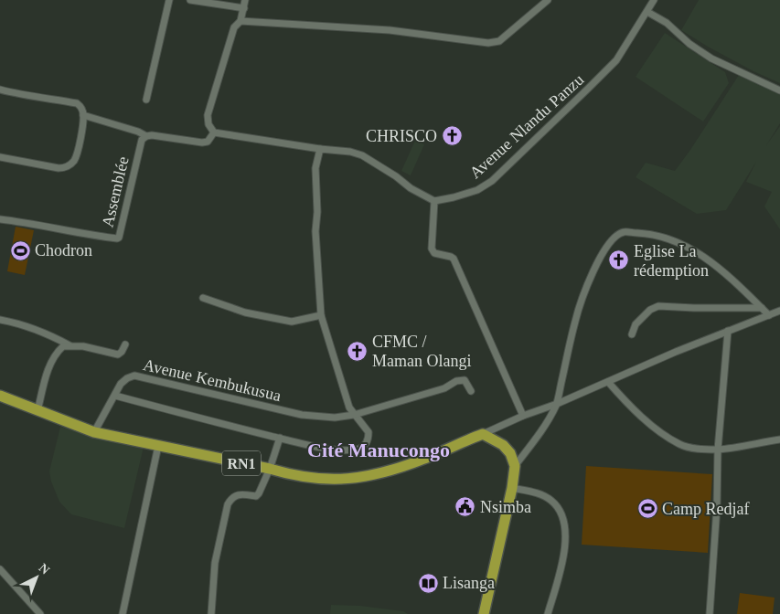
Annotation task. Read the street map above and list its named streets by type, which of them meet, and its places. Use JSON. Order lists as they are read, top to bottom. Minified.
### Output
{"streets":{"highway":["RN1"],"street":["Avenue Nlandu Panzu","Assemblée","Avenue Kembukusua"]},"crossings":[["Avenue Kembukusua","RN1"]],"districts":["Cité Manucongo"],"places":{"church":["CHRISCO","Eglise La rédemption","CFMC / Maman Olangi"],"sports":["Chodron","Camp Redjaf"],"public building":["Nsimba"],"library":["Lisanga"]},"north":"top right"}
